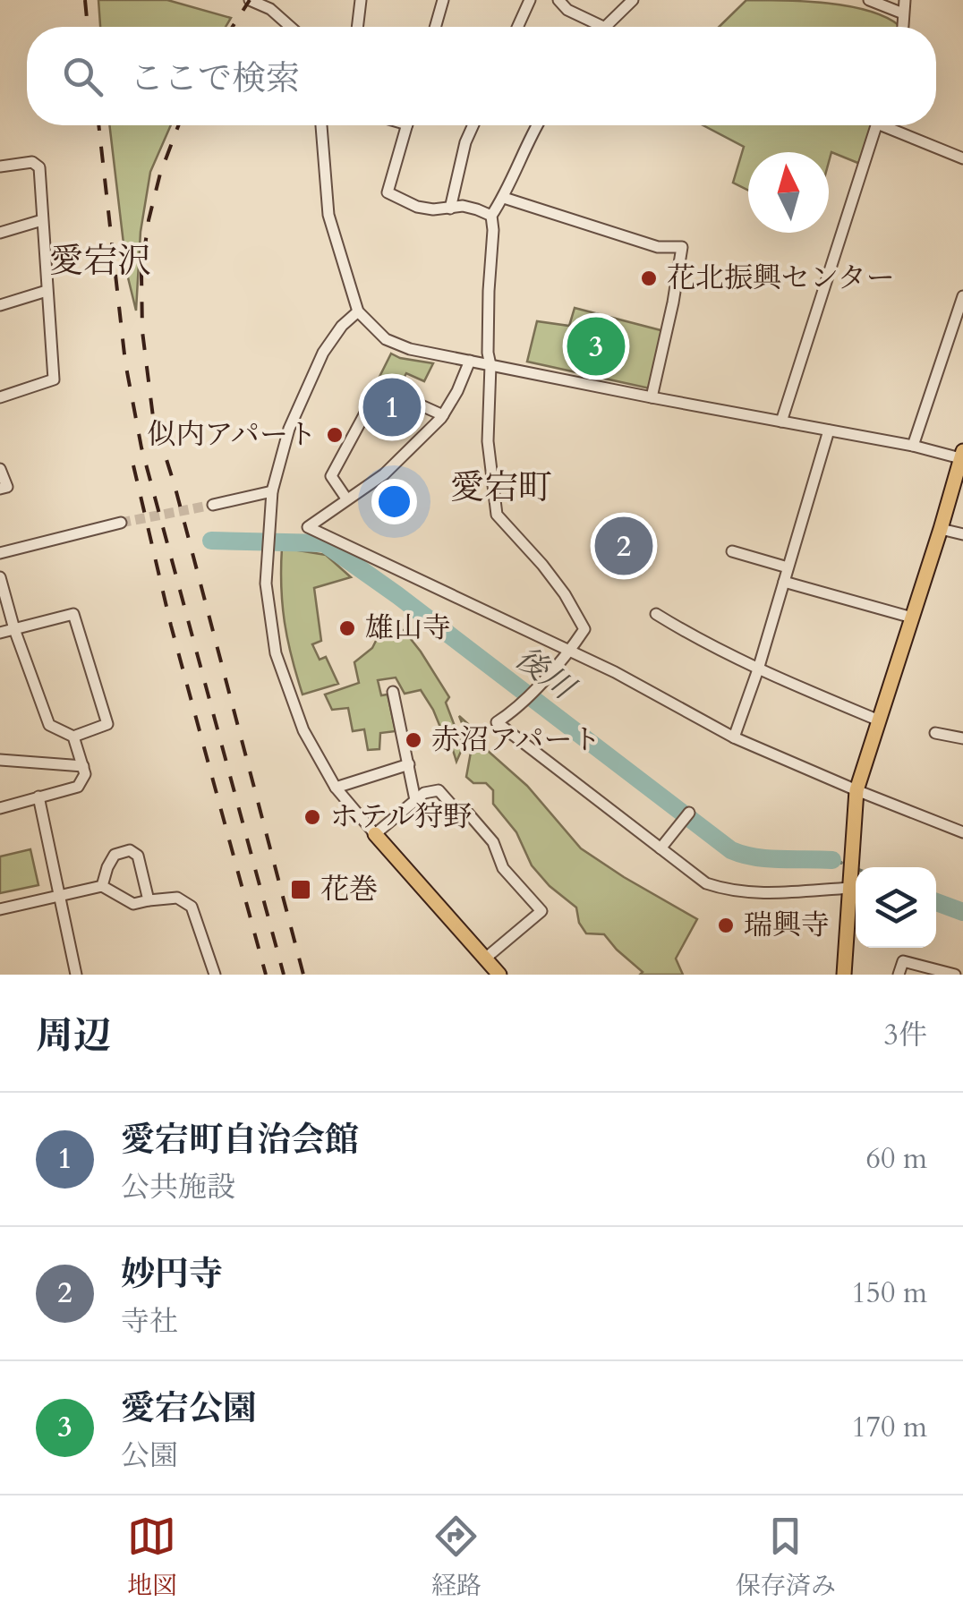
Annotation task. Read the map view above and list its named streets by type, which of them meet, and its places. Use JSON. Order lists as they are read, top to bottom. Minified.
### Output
{"districts":["愛宕沢","愛宕町"],"water":["後川"],"places":{"other":["花北振興センター","似内アパート","雄山寺","赤沼アパート","ホテル狩野","瑞興寺"],"transit":["花巻"]},"north":"top","page":{"search":"ここで検索","pins":["3","1","2"],"heading":["周辺","3件"],"list":[{"mark":"1","name":"愛宕町自治会館","note":"公共施設","value":"60 m"},{"mark":"2","name":"妙円寺","note":"寺社","value":"150 m"},{"mark":"3","name":"愛宕公園","note":"公園","value":"170 m"}],"nav":["地図","経路","保存済み"]}}
